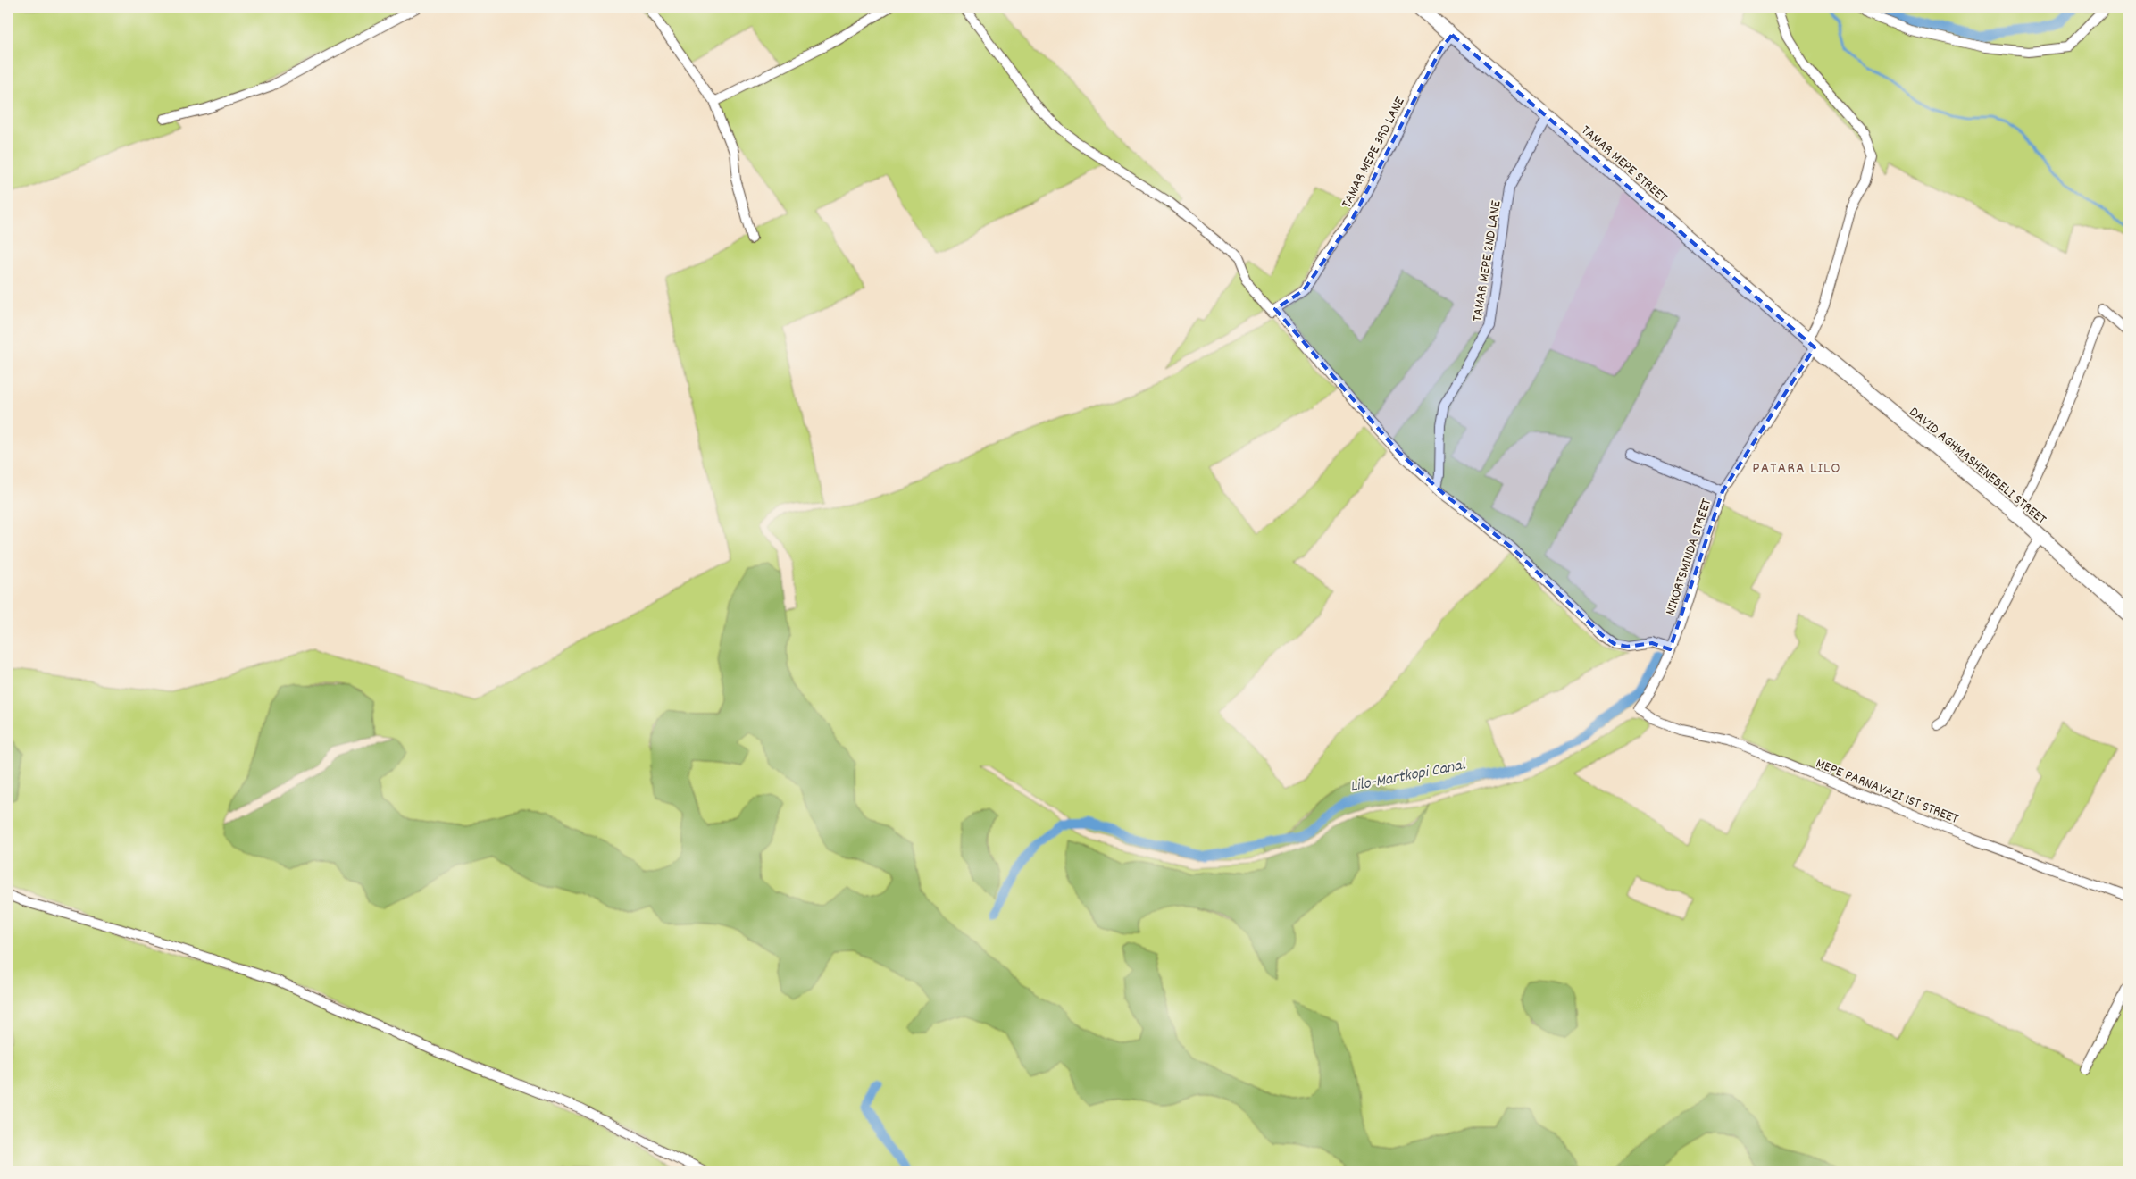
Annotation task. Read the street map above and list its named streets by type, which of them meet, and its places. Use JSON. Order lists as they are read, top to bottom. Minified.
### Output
{"streets":{"street":["TAMAR MEPE 3RD LANE","TAMAR MEPE STREET","TAMAR MEPE 2ND LANE","DAVID AGHMASHENEBELI STREET","NIKORTSMINDA STREET","MEPE PARNAVAZI 1ST STREET"]},"crossings":[["TAMAR MEPE 3RD LANE","TAMAR MEPE STREET"],["TAMAR MEPE STREET","TAMAR MEPE 2ND LANE"],["TAMAR MEPE STREET","DAVID AGHMASHENEBELI STREET"],["TAMAR MEPE STREET","NIKORTSMINDA STREET"],["DAVID AGHMASHENEBELI STREET","NIKORTSMINDA STREET"],["NIKORTSMINDA STREET","MEPE PARNAVAZI 1ST STREET"]],"districts":["PATARA LILO"],"water":["Lilo-Martkopi Canal"]}
